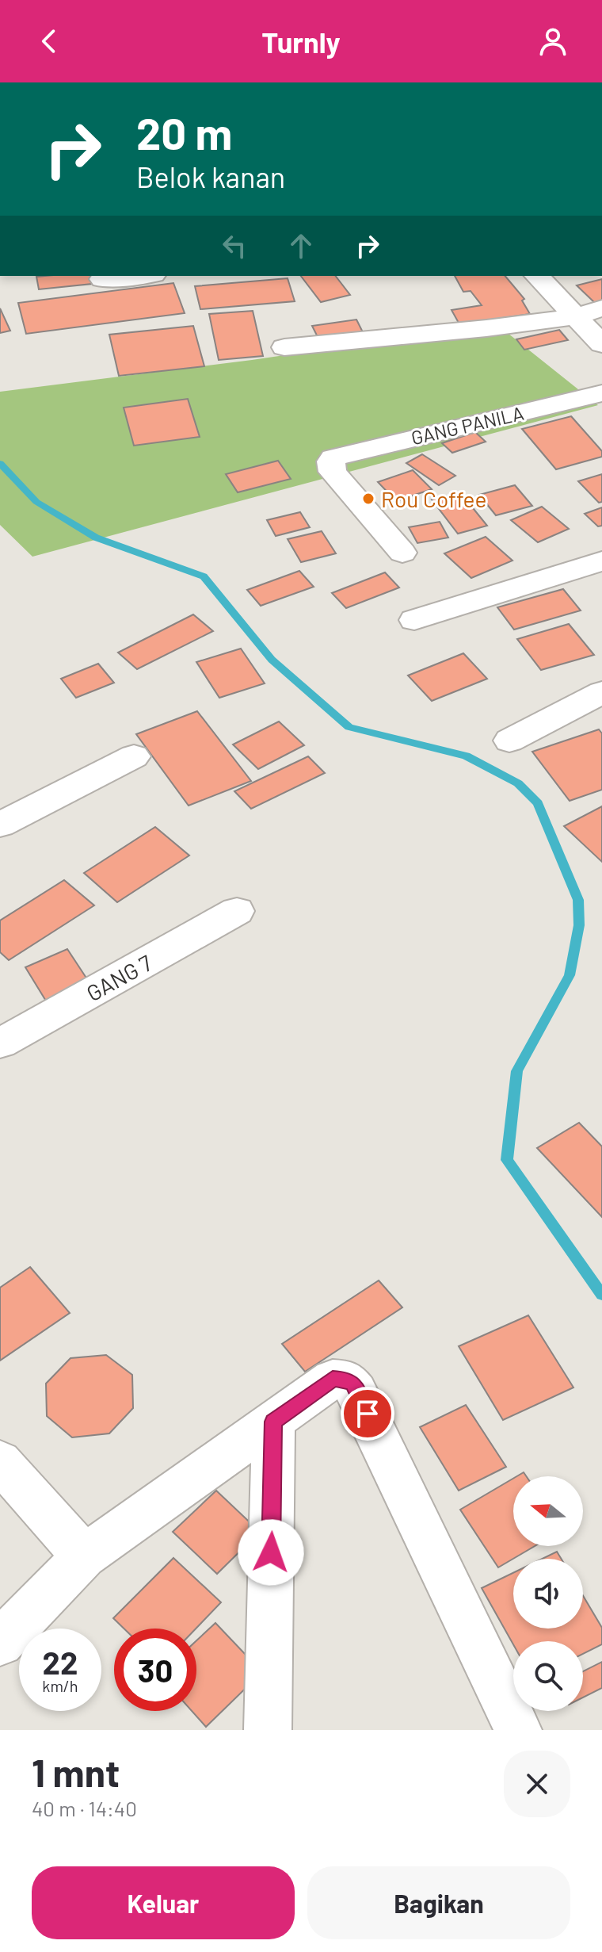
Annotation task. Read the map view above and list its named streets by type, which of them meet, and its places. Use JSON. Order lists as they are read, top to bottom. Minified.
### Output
{"streets":{"street":["GANG PANILA","GANG 7"]},"places":["Rou Coffee"],"north":"left","page":{"header":"Turnly","turn":["20 m","Belok kanan"],"speed":"22 km/h","limit":"30","heading":["1 mnt","40 m · 14:40"],"buttons":["Keluar","Bagikan"]}}
